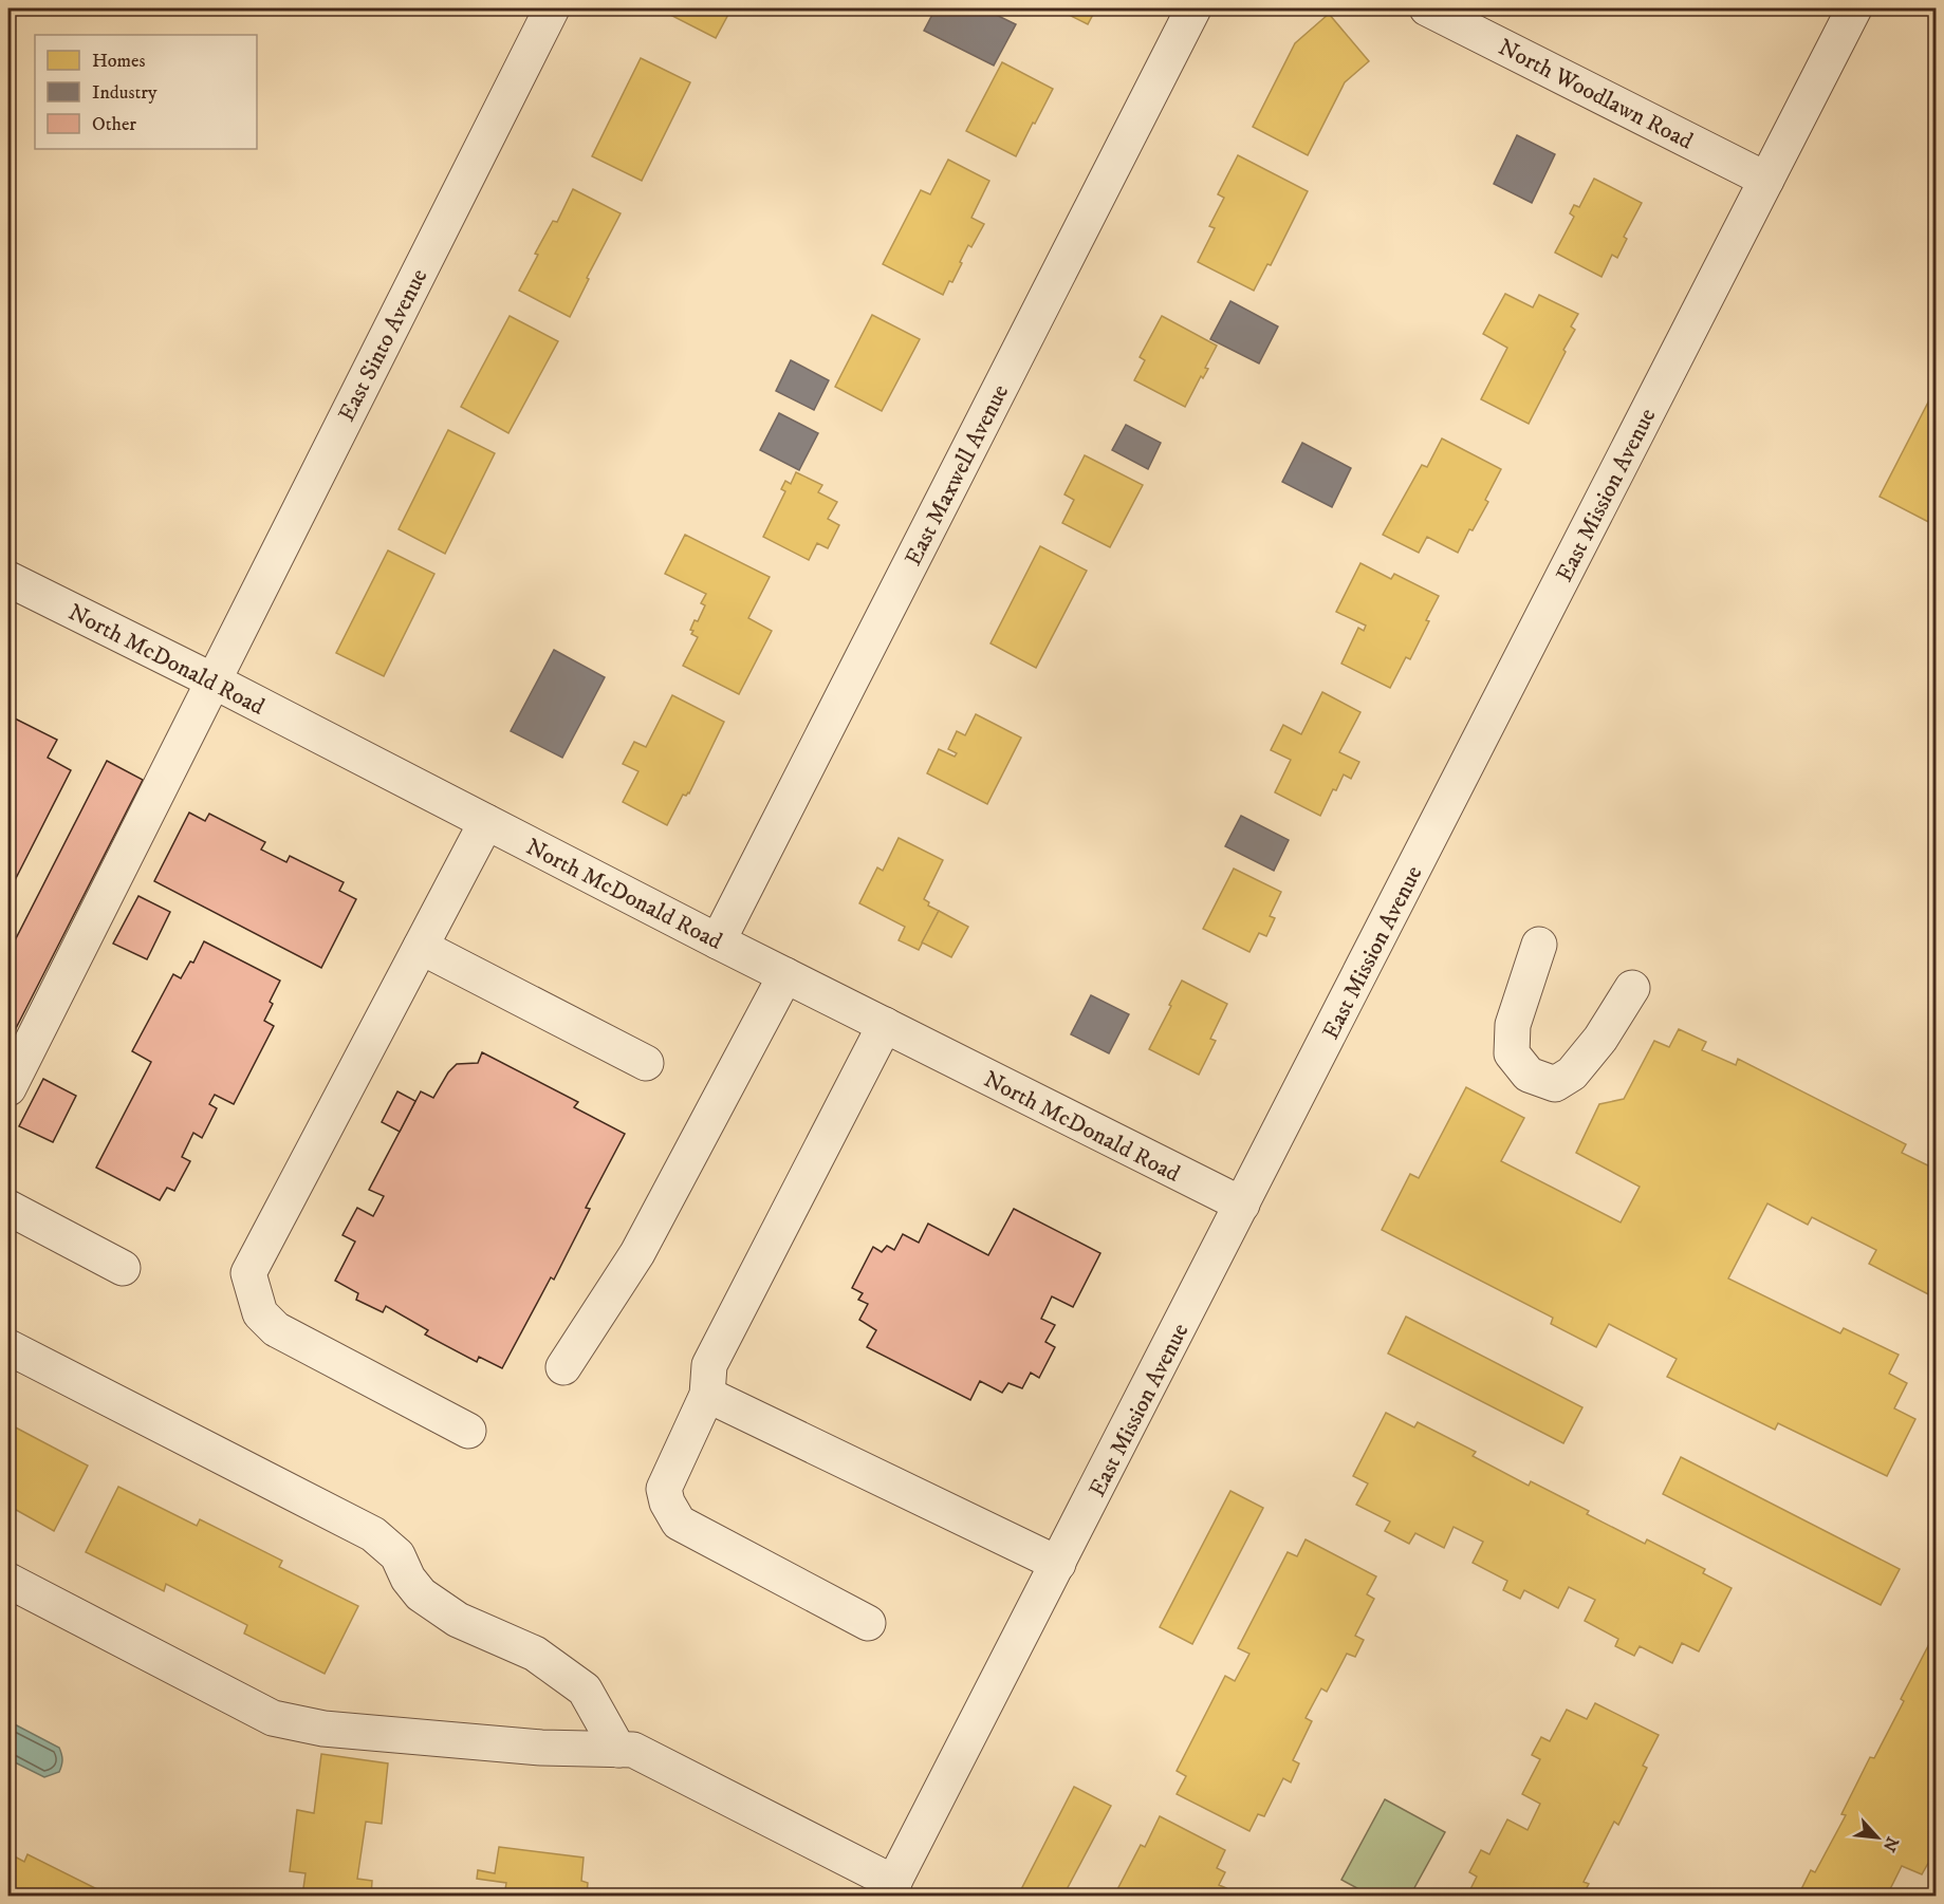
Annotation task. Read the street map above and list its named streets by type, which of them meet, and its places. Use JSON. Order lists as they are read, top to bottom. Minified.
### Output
{"streets":{"street":["North Woodlawn Road","East Sinto Avenue","East Maxwell Avenue","East Mission Avenue","North McDonald Road"]},"crossings":[["North Woodlawn Road","East Mission Avenue"],["East Sinto Avenue","North McDonald Road"],["East Maxwell Avenue","North McDonald Road"],["East Mission Avenue","North McDonald Road"]],"legend":["Homes","Industry","Other"],"north":"bottom right"}
